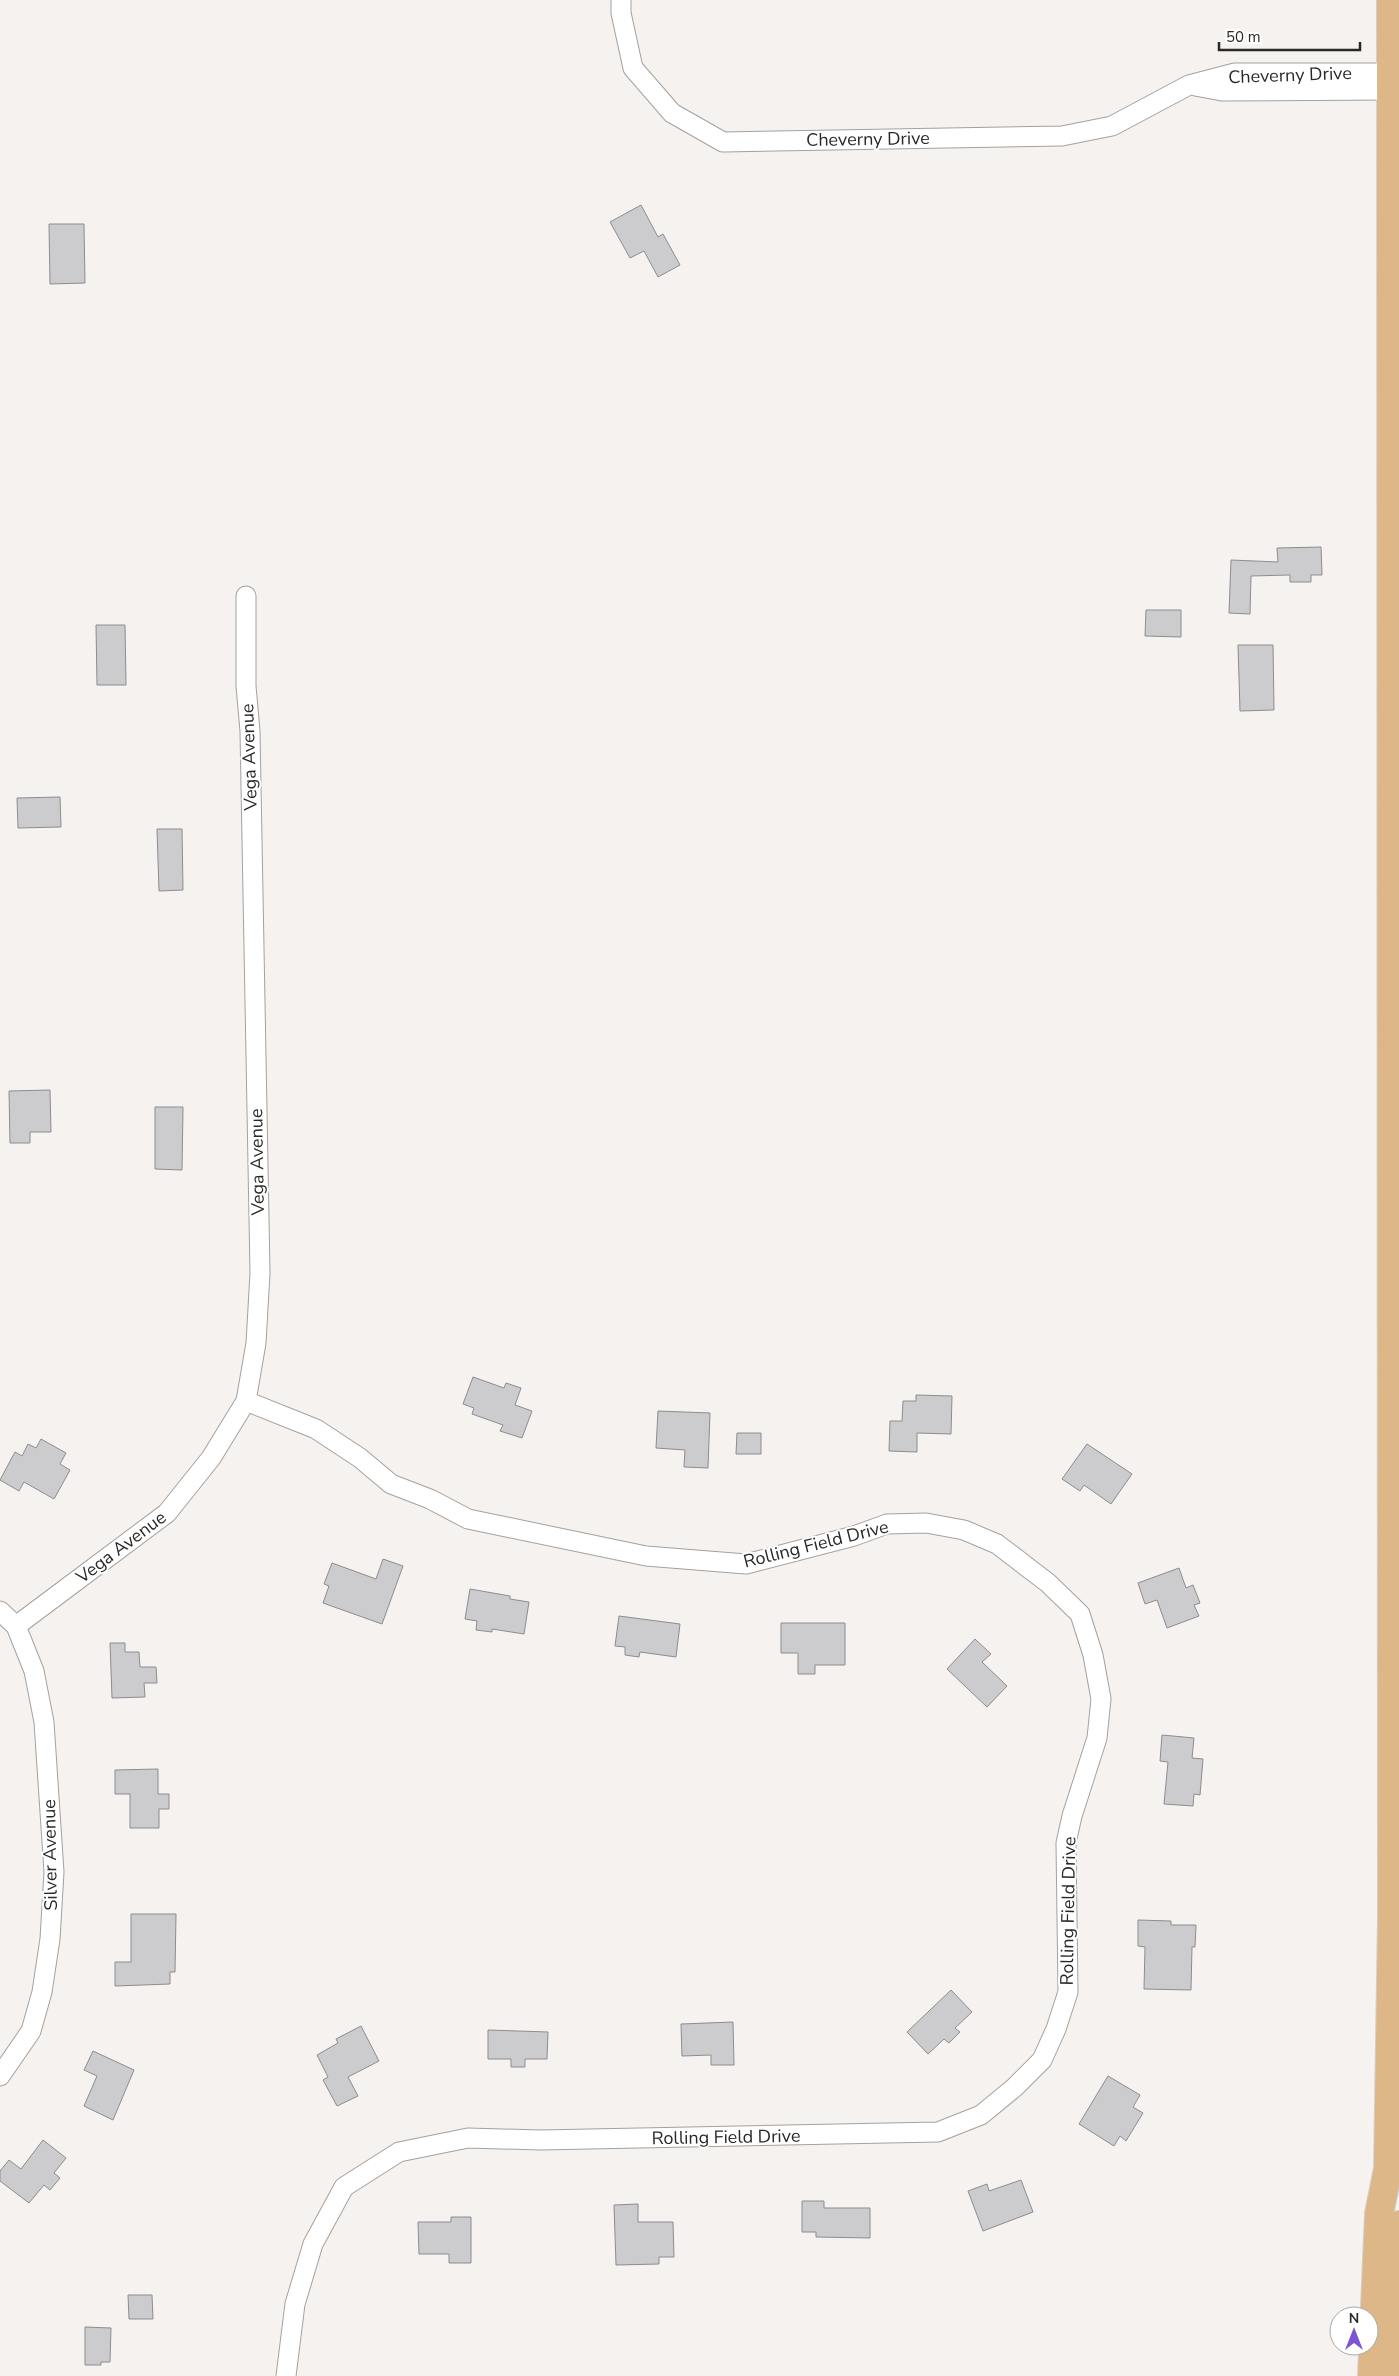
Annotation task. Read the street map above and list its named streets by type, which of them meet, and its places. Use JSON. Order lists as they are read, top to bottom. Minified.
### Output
{"streets":{"street":["Cheverny Drive","Vega Avenue","Rolling Field Drive","Silver Avenue"]},"crossings":[["Vega Avenue","Rolling Field Drive"],["Vega Avenue","Silver Avenue"]],"scale_bar":"50 m","north":"top"}
